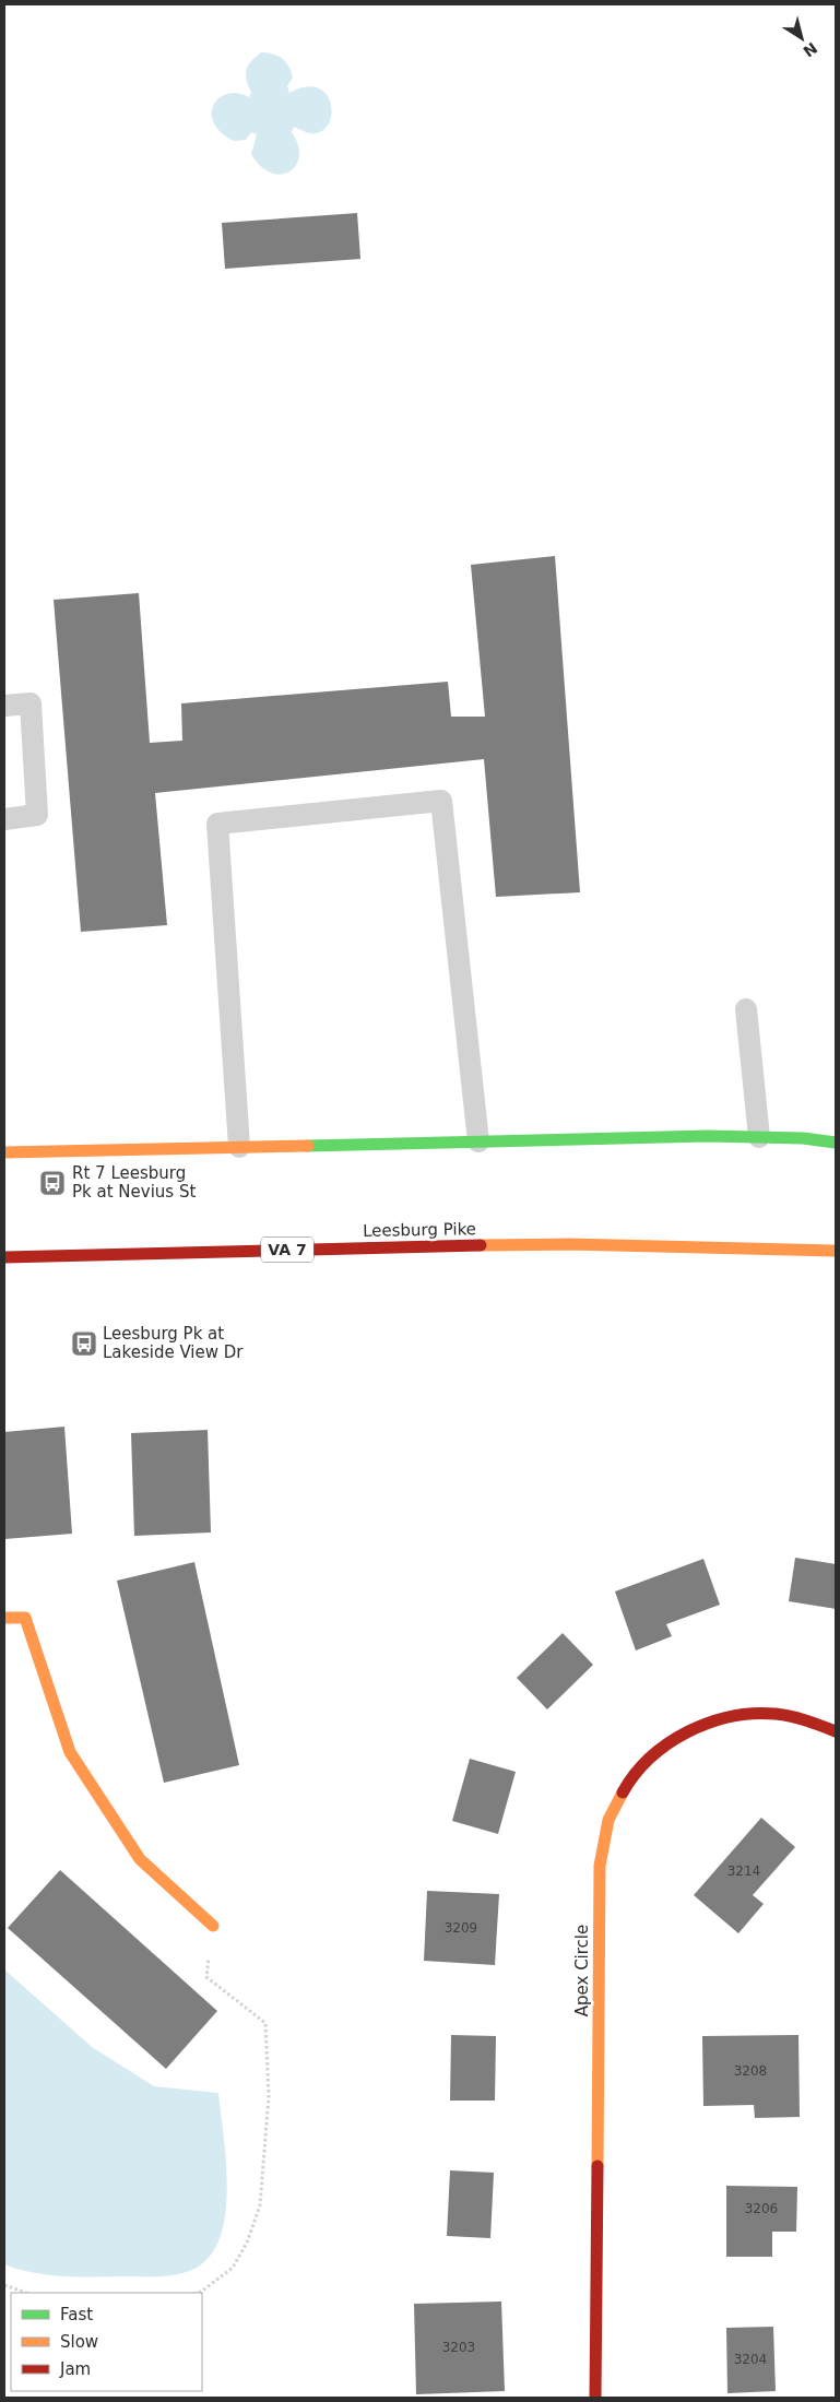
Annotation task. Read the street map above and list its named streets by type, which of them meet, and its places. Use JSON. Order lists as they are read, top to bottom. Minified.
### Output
{"streets":{"street":["Leesburg Pike","VA 7","Apex Circle"]},"places":{"bus stop":["Rt 7 Leesburg Pk at Nevius St","Leesburg Pk at Lakeside View Dr"]},"house_numbers":["3214","3209","3208","3206","3203","3204"],"legend":["Fast","Slow","Jam"],"north":"bottom right"}
